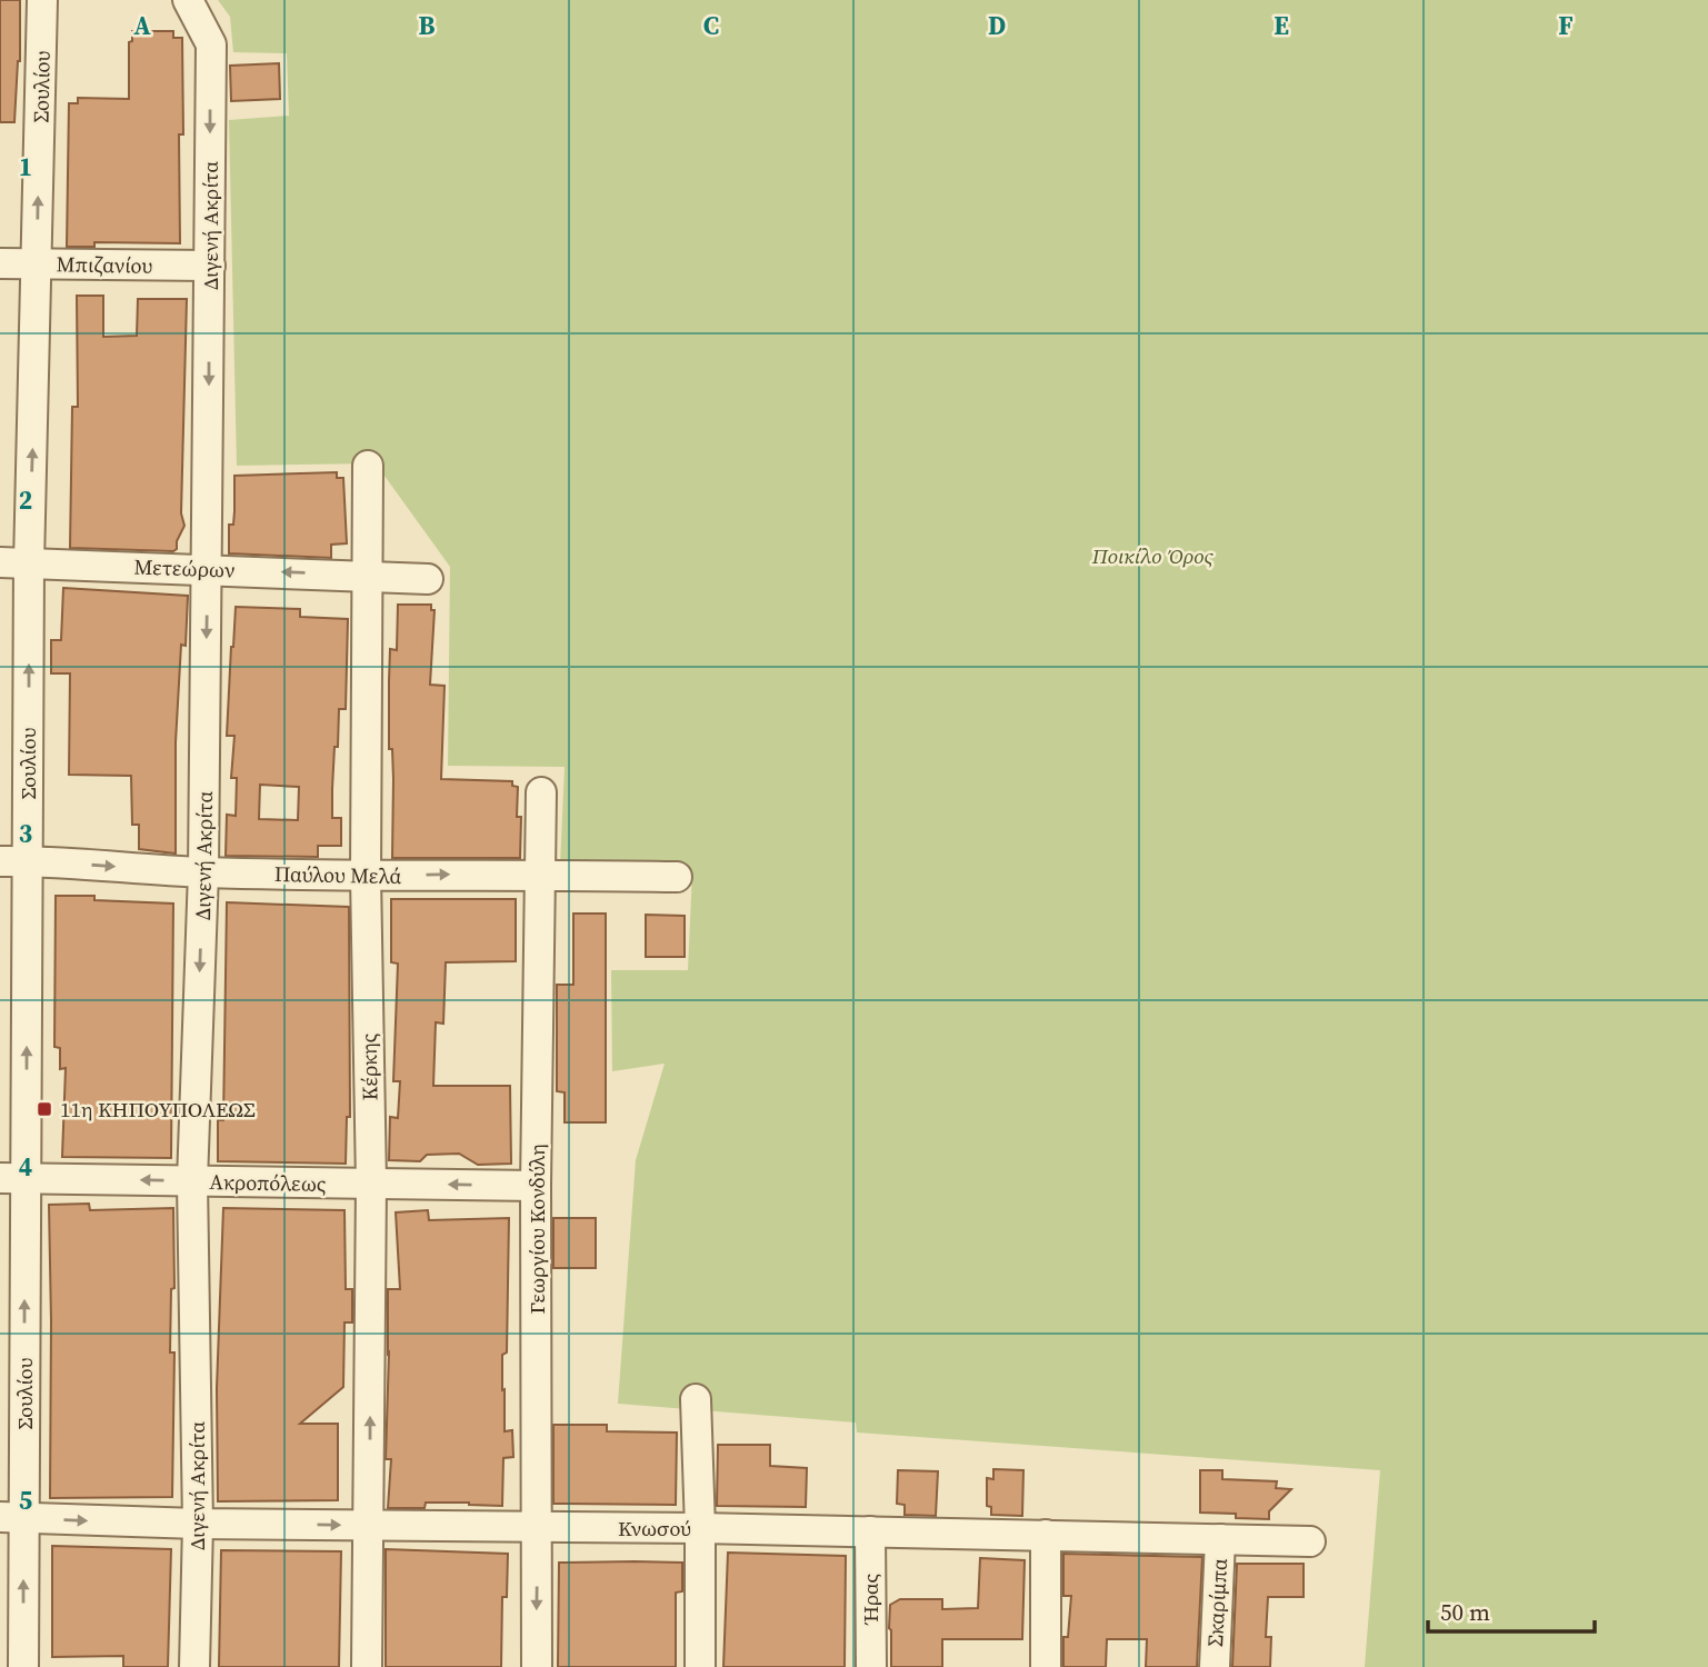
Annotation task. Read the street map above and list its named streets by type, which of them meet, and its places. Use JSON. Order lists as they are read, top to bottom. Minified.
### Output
{"streets":{"street":["Σουλίου","Διγενή Ακρίτα","Μπιζανίου","Μετεώρων","Παύλου Μελά","Κέρκης","Ακροπόλεως","Γεωργίου Κονδύλη","Κνωσού","Ήρας","Σκαρίμπα"]},"crossings":[["Σουλίου","Μπιζανίου"],["Σουλίου","Μετεώρων"],["Σουλίου","Παύλου Μελά"],["Σουλίου","Ακροπόλεως"],["Σουλίου","Κνωσού"],["Διγενή Ακρίτα","Μπιζανίου"],["Διγενή Ακρίτα","Μετεώρων"],["Διγενή Ακρίτα","Παύλου Μελά"],["Διγενή Ακρίτα","Ακροπόλεως"],["Διγενή Ακρίτα","Κνωσού"],["Μετεώρων","Κέρκης"],["Παύλου Μελά","Κέρκης"],["Παύλου Μελά","Γεωργίου Κονδύλη"],["Κέρκης","Ακροπόλεως"],["Κέρκης","Κνωσού"],["Ακροπόλεως","Γεωργίου Κονδύλη"],["Γεωργίου Κονδύλη","Κνωσού"],["Κνωσού","Ήρας"],["Κνωσού","Σκαρίμπα"]],"one_way":["Σουλίου","Διγενή Ακρίτα","Μετεώρων","Παύλου Μελά","Ακροπόλεως"],"parks":["Ποικίλο Όρος"],"places":{"transit":["11η ΚΗΠΟΥΠΟΛΕΩΣ"]},"scale_bar":"50 m","grid":{"columns":["A","B","C","D","E","F"],"rows":["1","2","3","4","5"]}}
